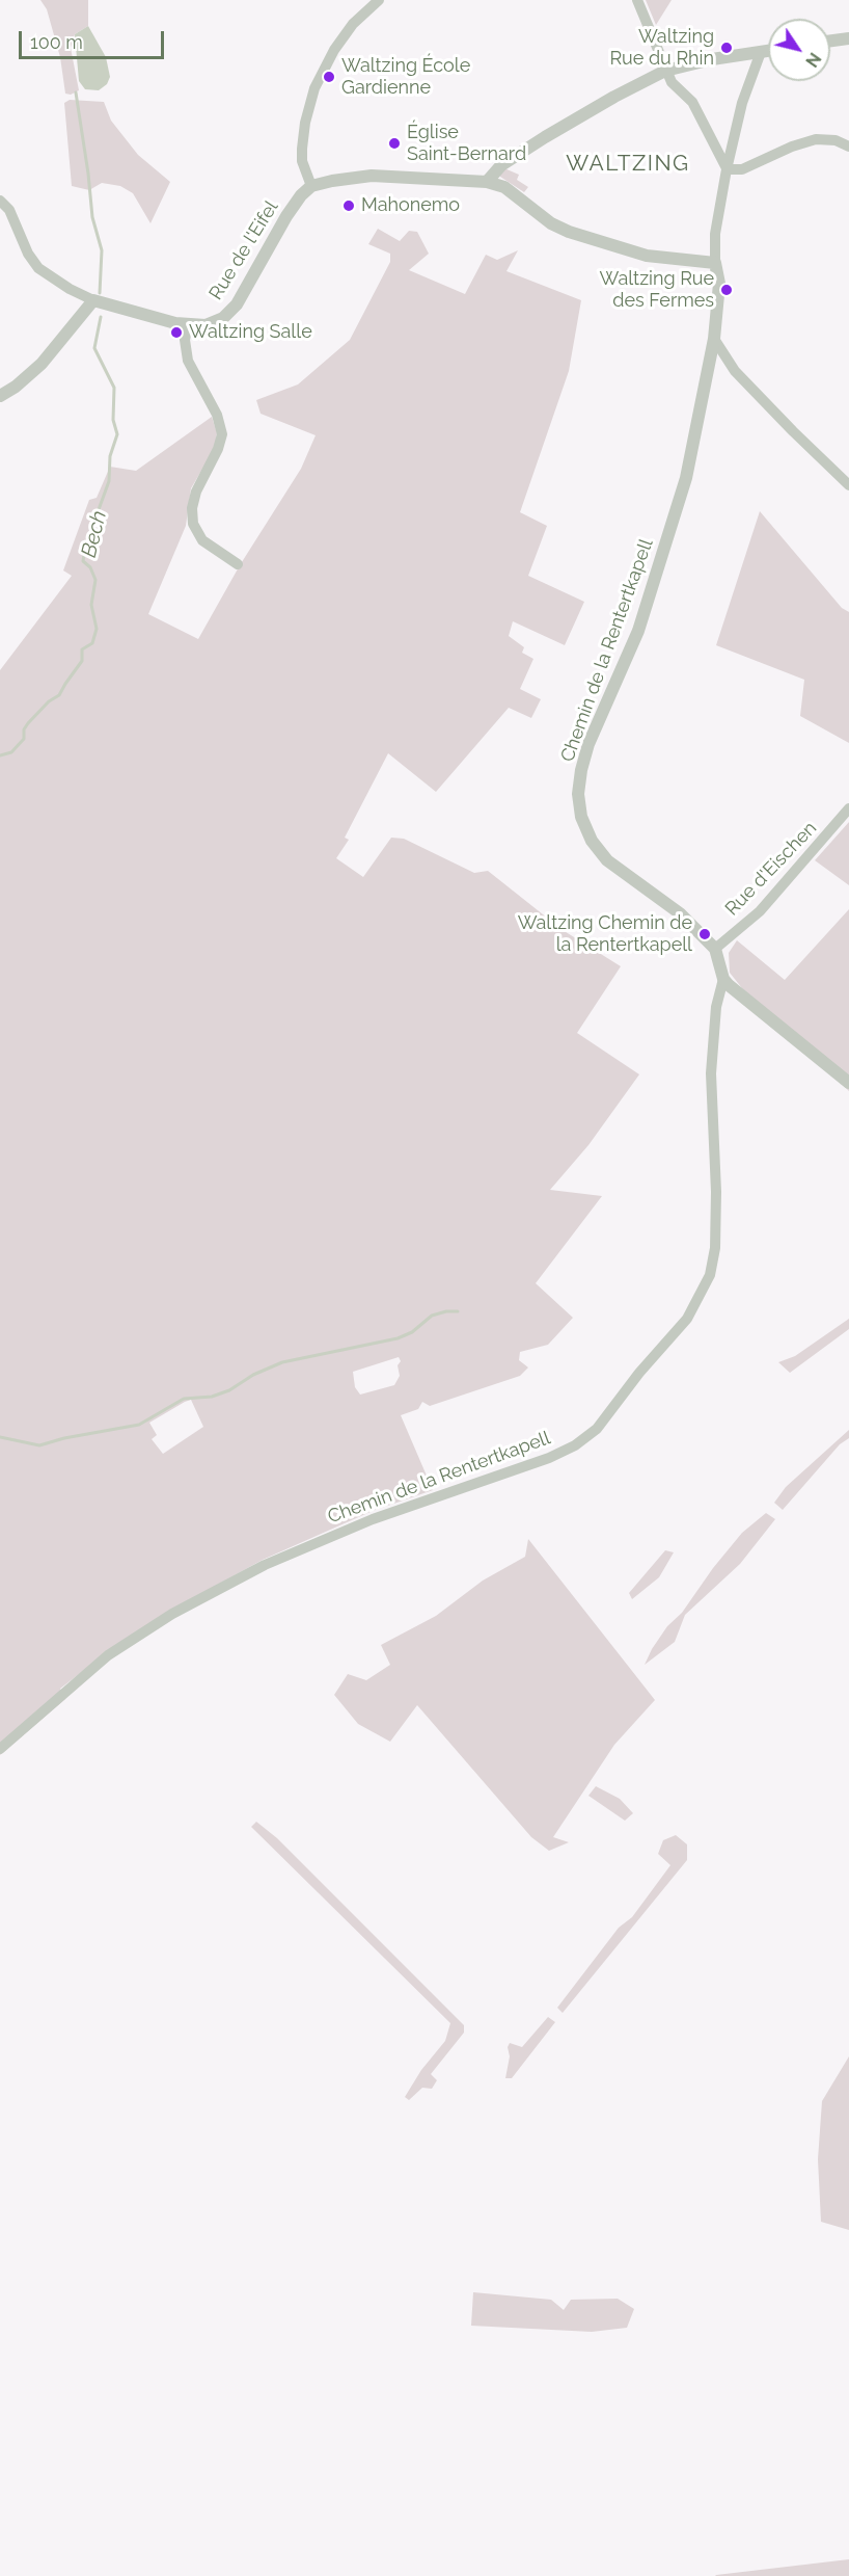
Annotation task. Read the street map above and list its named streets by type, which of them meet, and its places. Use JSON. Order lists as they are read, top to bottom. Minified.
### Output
{"streets":{"street":["Rue de l'Eifel","Chemin de la Rentertkapell","Rue d'Eischen"]},"crossings":[["Chemin de la Rentertkapell","Rue d'Eischen"]],"districts":["WALTZING"],"water":["Bech"],"places":["Waltzing Rue du Rhin","Waltzing École Gardienne","Église Saint-Bernard","Mahonemo","Waltzing Rue des Fermes","Waltzing Salle","Waltzing Chemin de la Rentertkapell"],"scale_bar":"100 m","north":"bottom right"}
